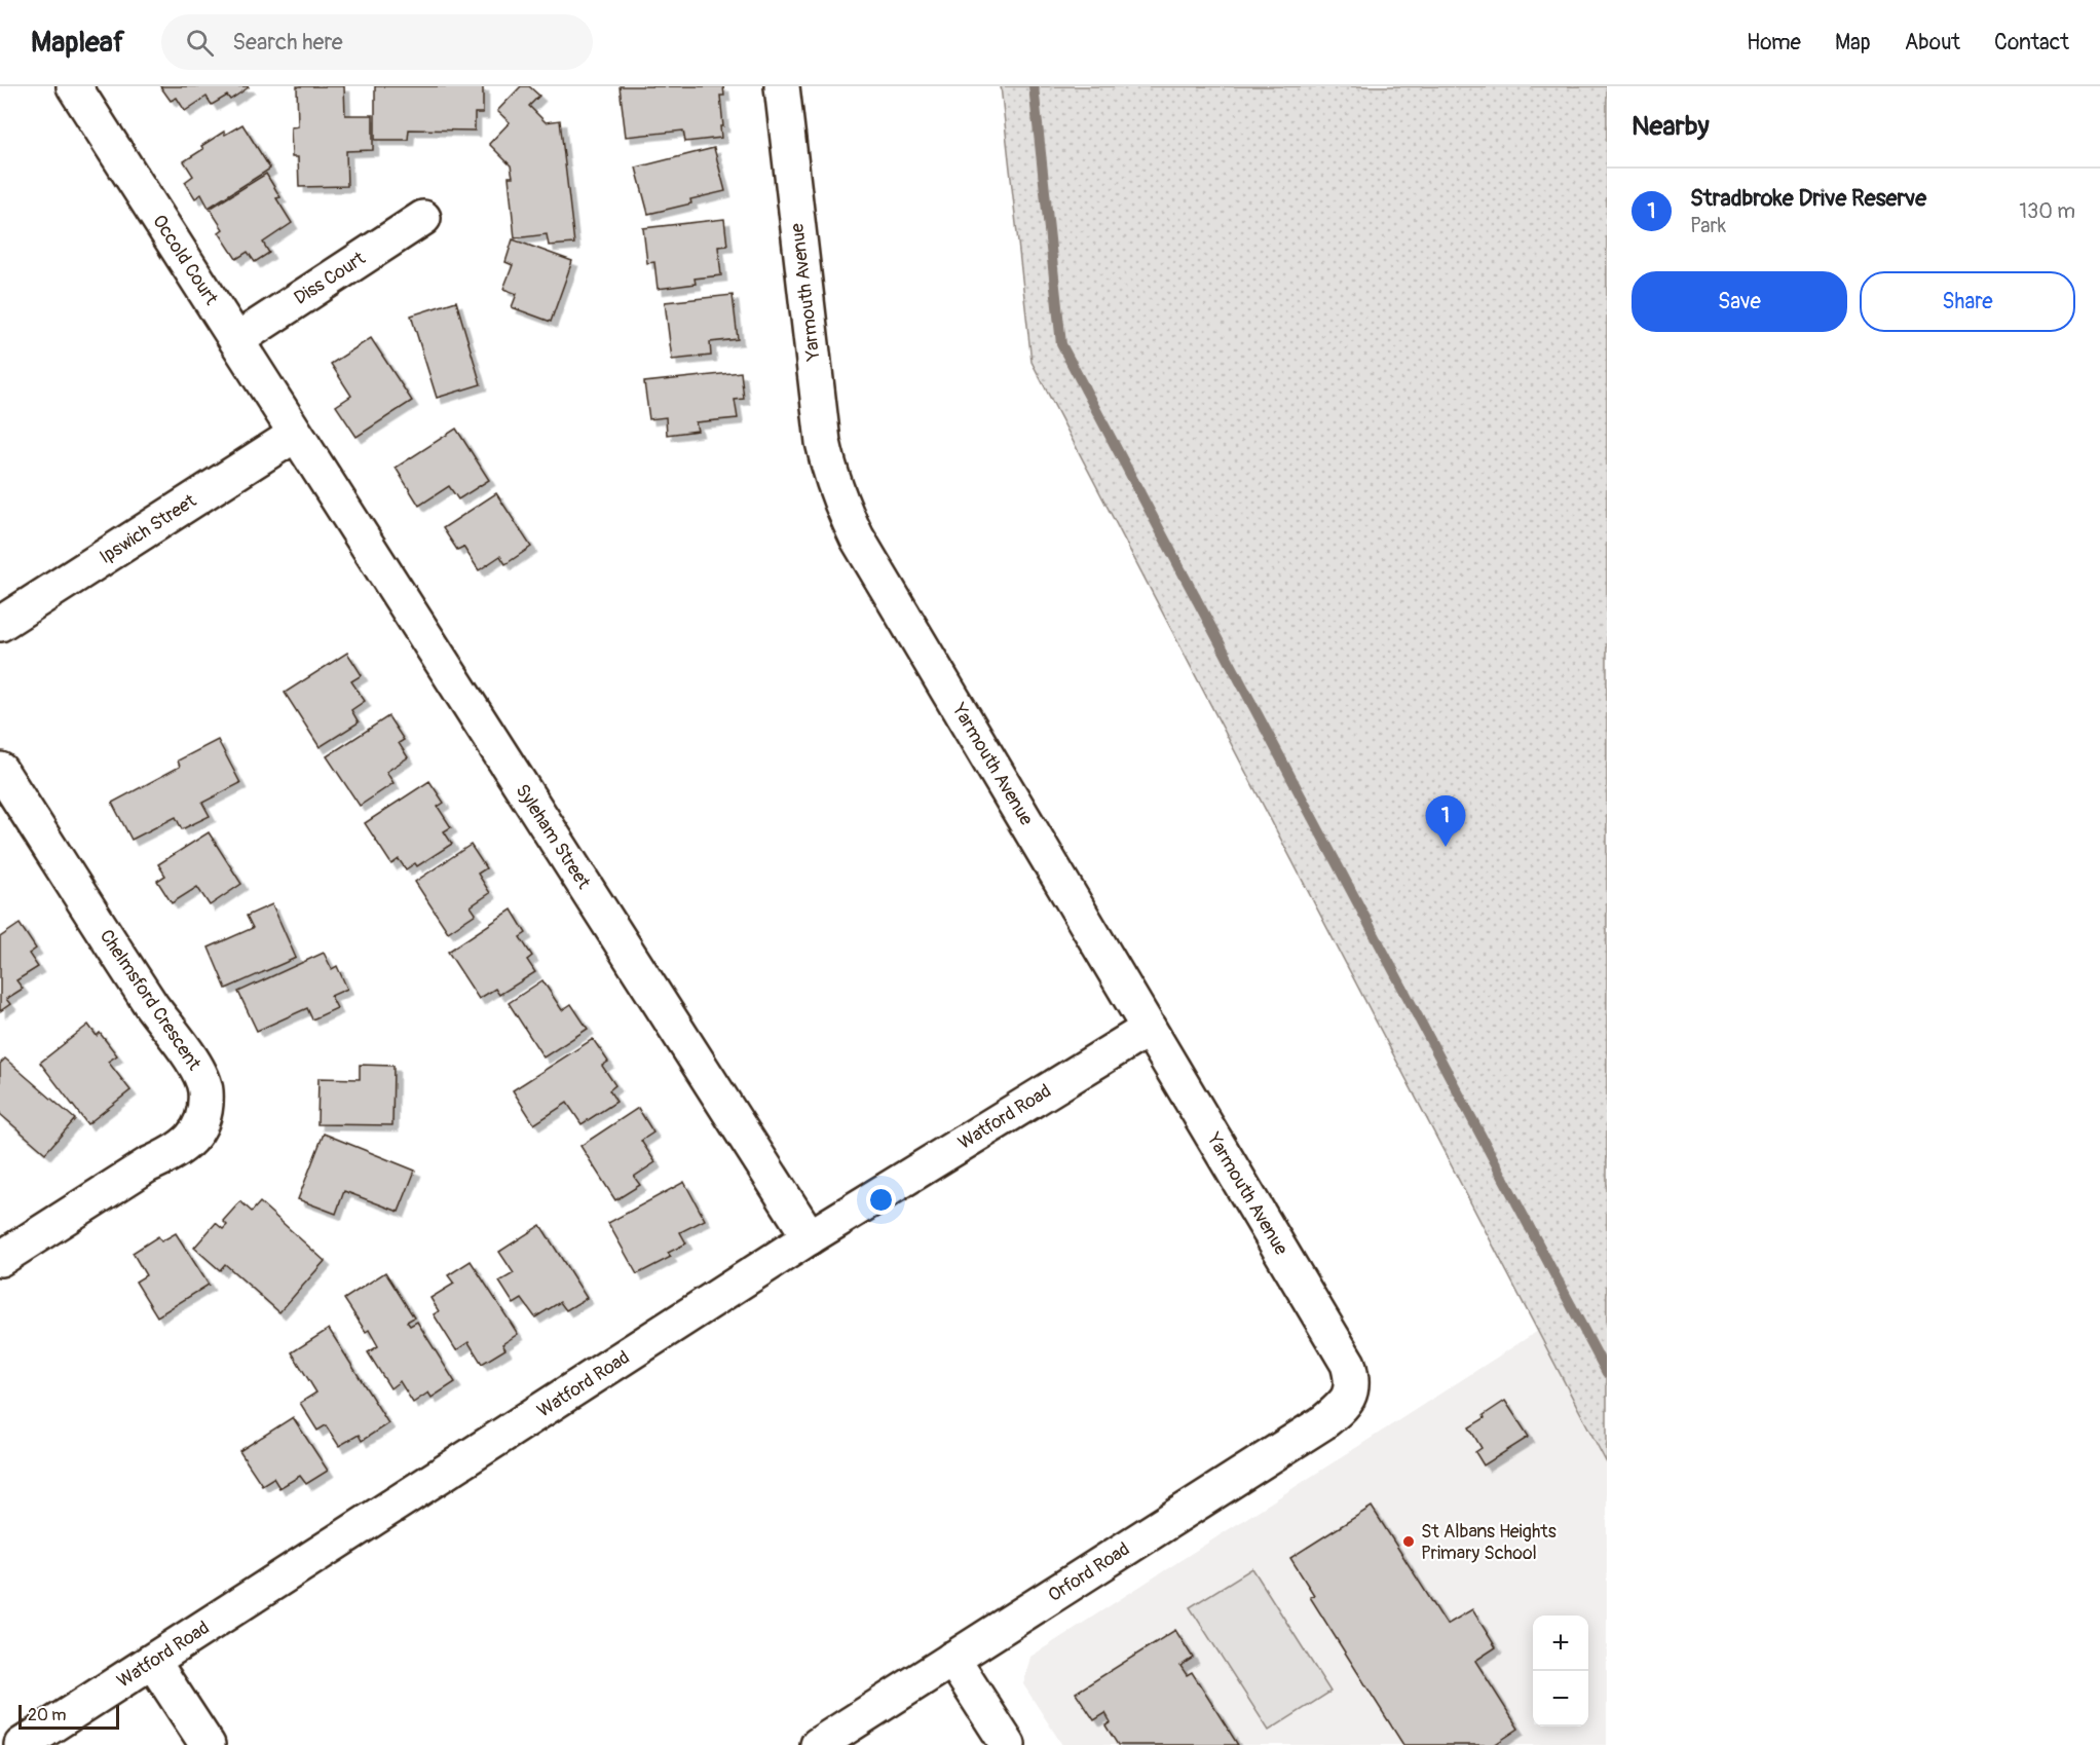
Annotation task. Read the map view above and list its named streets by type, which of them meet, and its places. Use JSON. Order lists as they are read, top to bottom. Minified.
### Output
{"streets":{"street":["Occold Court","Diss Court","Yarmouth Avenue","Ipswich Street","Syleham Street","Chelmsford Crescent","Watford Road","Orford Road"]},"crossings":[["Occold Court","Diss Court"],["Occold Court","Ipswich Street"],["Occold Court","Syleham Street"],["Yarmouth Avenue","Watford Road"],["Yarmouth Avenue","Orford Road"],["Ipswich Street","Syleham Street"],["Syleham Street","Watford Road"]],"places":["St Albans Heights Primary School"],"scale_bar":"20 m","page":{"header":"Mapleaf","search":"Search here","nav":["Home","Map","About","Contact"],"heading":"Nearby","list":[{"mark":"1","name":"Stradbroke Drive Reserve","note":"Park","value":"130 m"}],"buttons":["Save","Share"],"pins":"1","map_buttons":["+","−"],"scale":"20 m"}}
